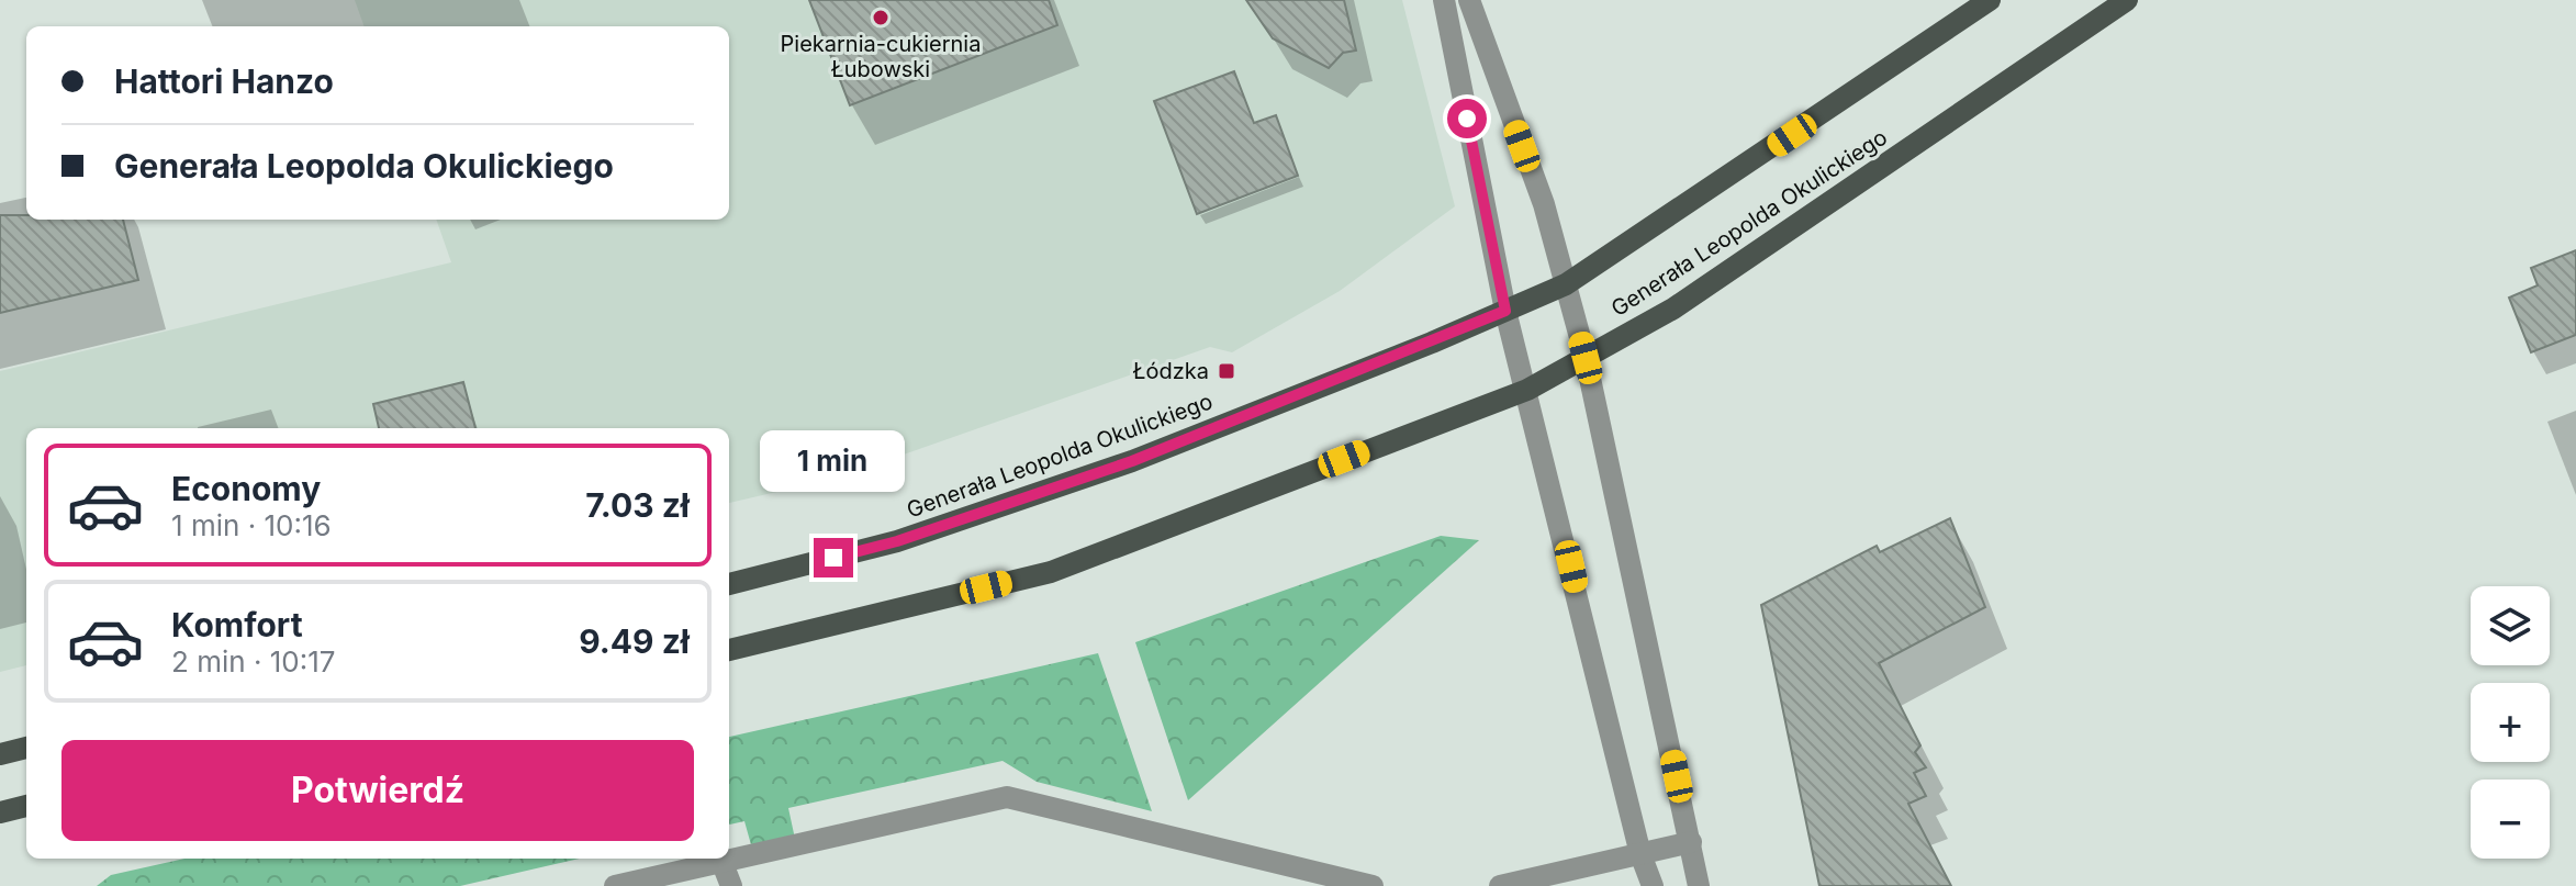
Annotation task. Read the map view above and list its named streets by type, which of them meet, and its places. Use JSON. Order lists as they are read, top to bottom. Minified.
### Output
{"streets":{"main road":["Generała Leopolda Okulickiego"]},"places":{"other":["Piekarnia-cukiernia Łubowski"],"transit":["Łódzka"]},"page":{"banner":["Hattori Hanzo","Generała Leopolda Okulickiego"],"bubble":"1 min","list":[{"name":"Economy","note":"1 min · 10:16","value":"7.03 zł"},{"name":"Komfort","note":"2 min · 10:17","value":"9.49 zł"}],"map_buttons":["+","−"],"buttons":"Potwierdź"}}
